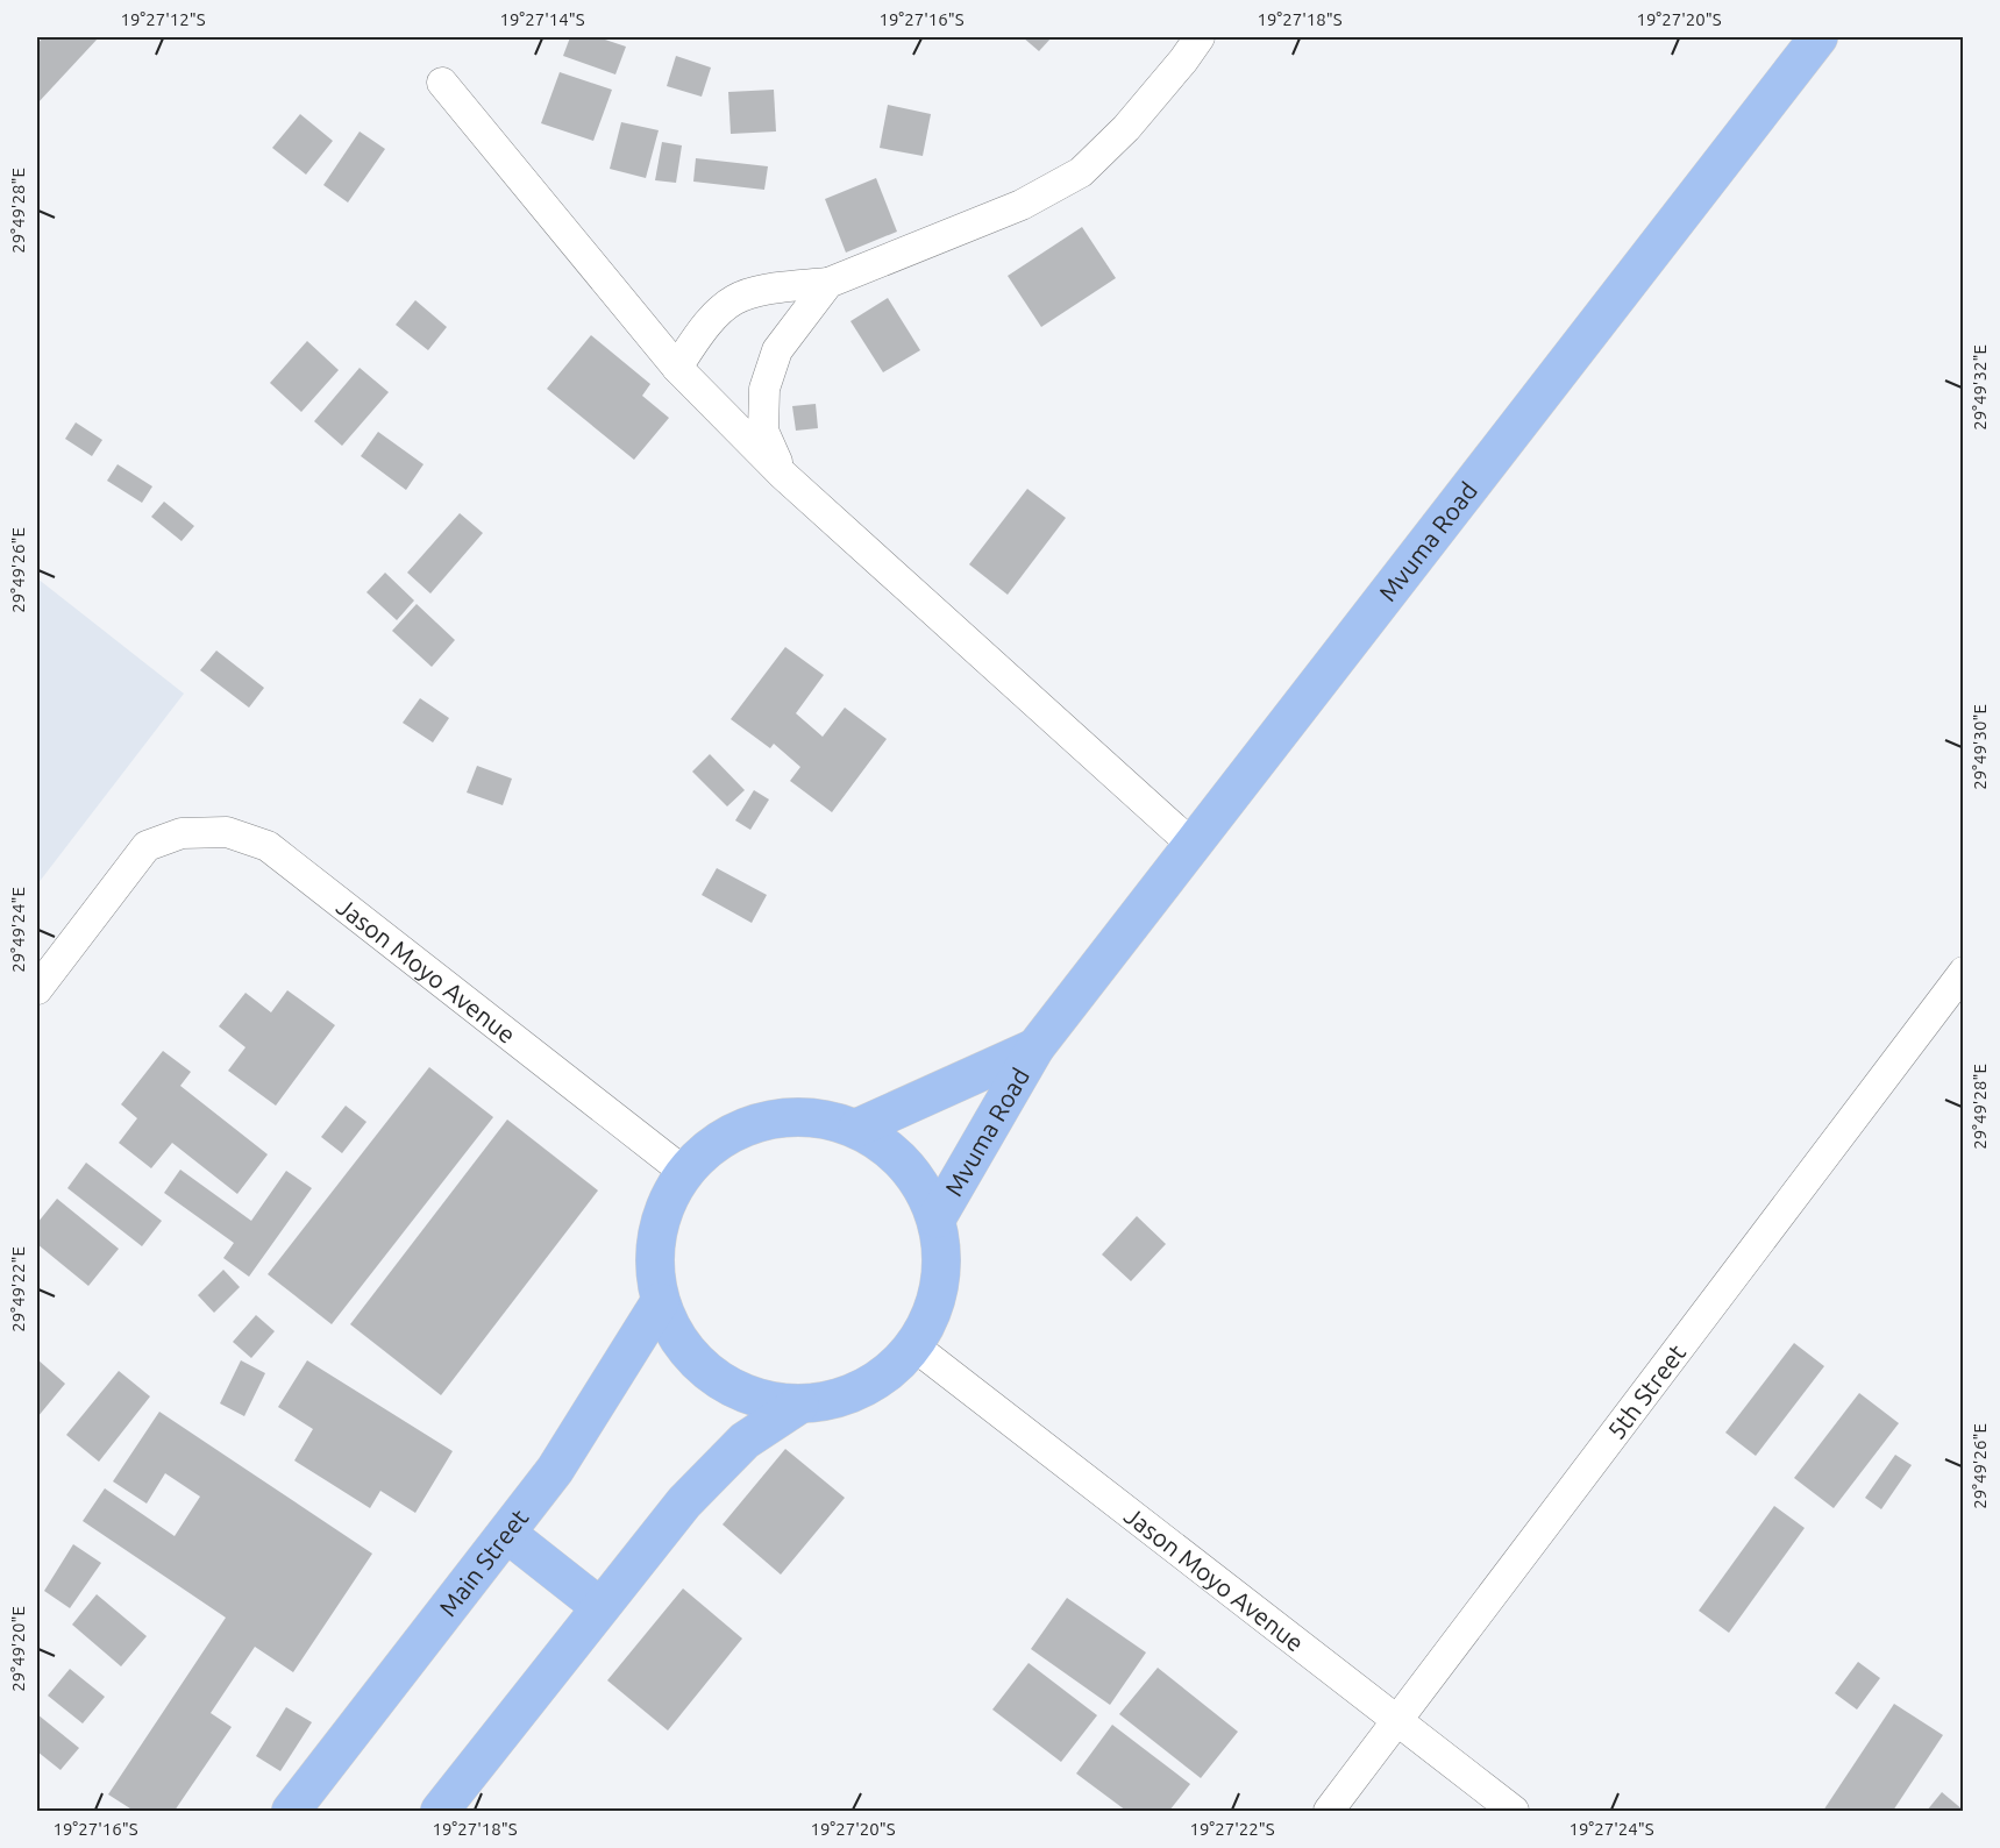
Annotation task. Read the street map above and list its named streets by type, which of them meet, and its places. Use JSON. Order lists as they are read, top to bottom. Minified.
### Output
{"streets":{"highway":["Mvuma Road","Main Street"],"street":["Jason Moyo Avenue","5th Street"]},"crossings":[["Jason Moyo Avenue","5th Street"]],"coordinates":["19°27'12\"S","19°27'14\"S","19°27'16\"S","19°27'18\"S","19°27'20\"S","29°49'28\"E","29°49'32\"E","29°49'26\"E","29°49'30\"E","29°49'24\"E","29°49'22\"E","29°49'20\"E","19°27'22\"S","19°27'24\"S"]}
